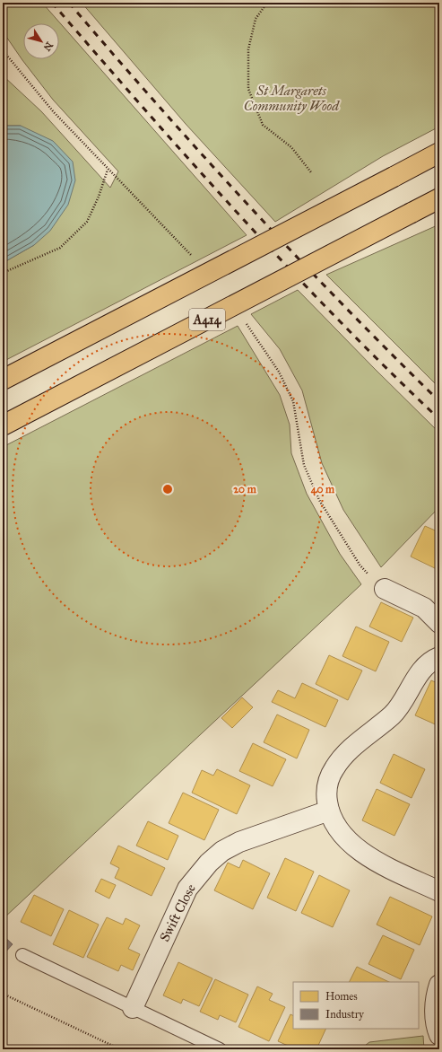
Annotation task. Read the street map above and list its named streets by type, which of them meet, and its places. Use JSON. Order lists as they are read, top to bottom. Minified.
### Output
{"streets":{"highway":["A414"],"street":["Swift Close"]},"parks":["St Margarets Community Wood"],"legend":["Homes","Industry"],"north":"bottom right","rings":["20 m","40 m"]}
